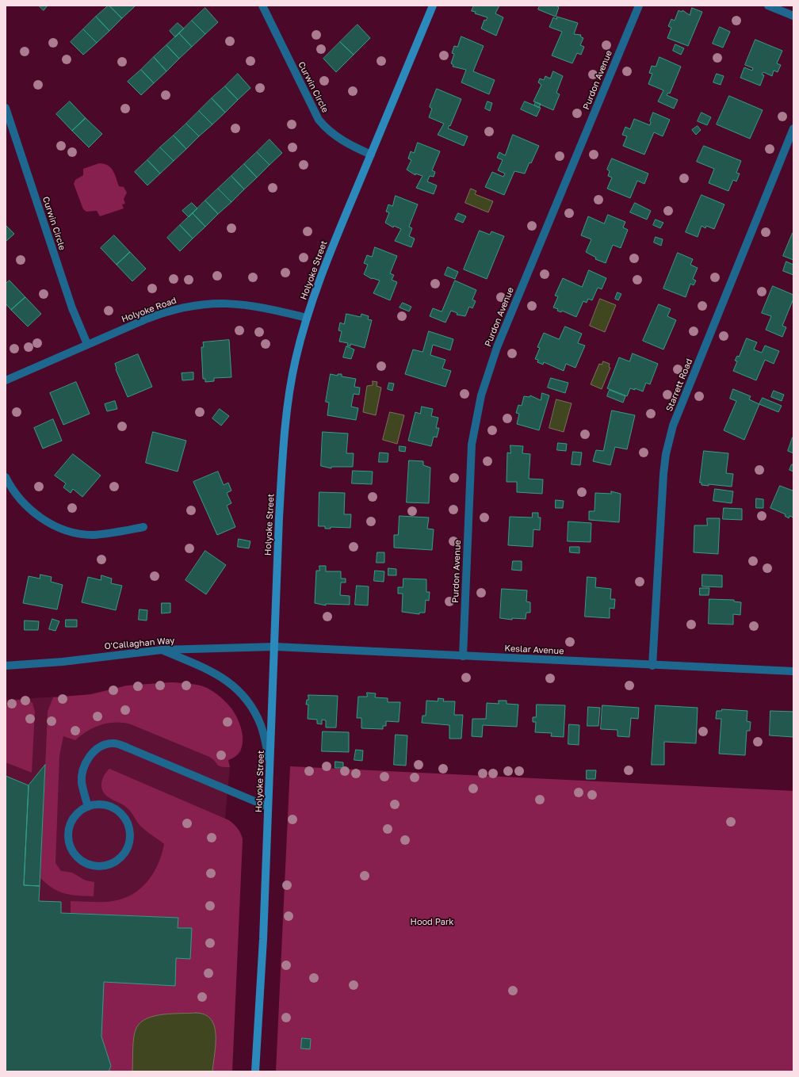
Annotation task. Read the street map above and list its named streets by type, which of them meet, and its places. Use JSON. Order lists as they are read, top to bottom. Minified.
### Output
{"streets":{"main road":["Holyoke Street"],"street":["Purdon Avenue","Curwin Circle","Holyoke Road","Starrett Road","O'Callaghan Way","Keslar Avenue"]},"crossings":[["Purdon Avenue","Keslar Avenue"],["Curwin Circle","Holyoke Street"],["Curwin Circle","Holyoke Road"],["Holyoke Street","Holyoke Road"],["Holyoke Street","O'Callaghan Way"],["Holyoke Street","Keslar Avenue"],["Starrett Road","Keslar Avenue"],["O'Callaghan Way","Keslar Avenue"]],"parks":["Hood Park"]}
